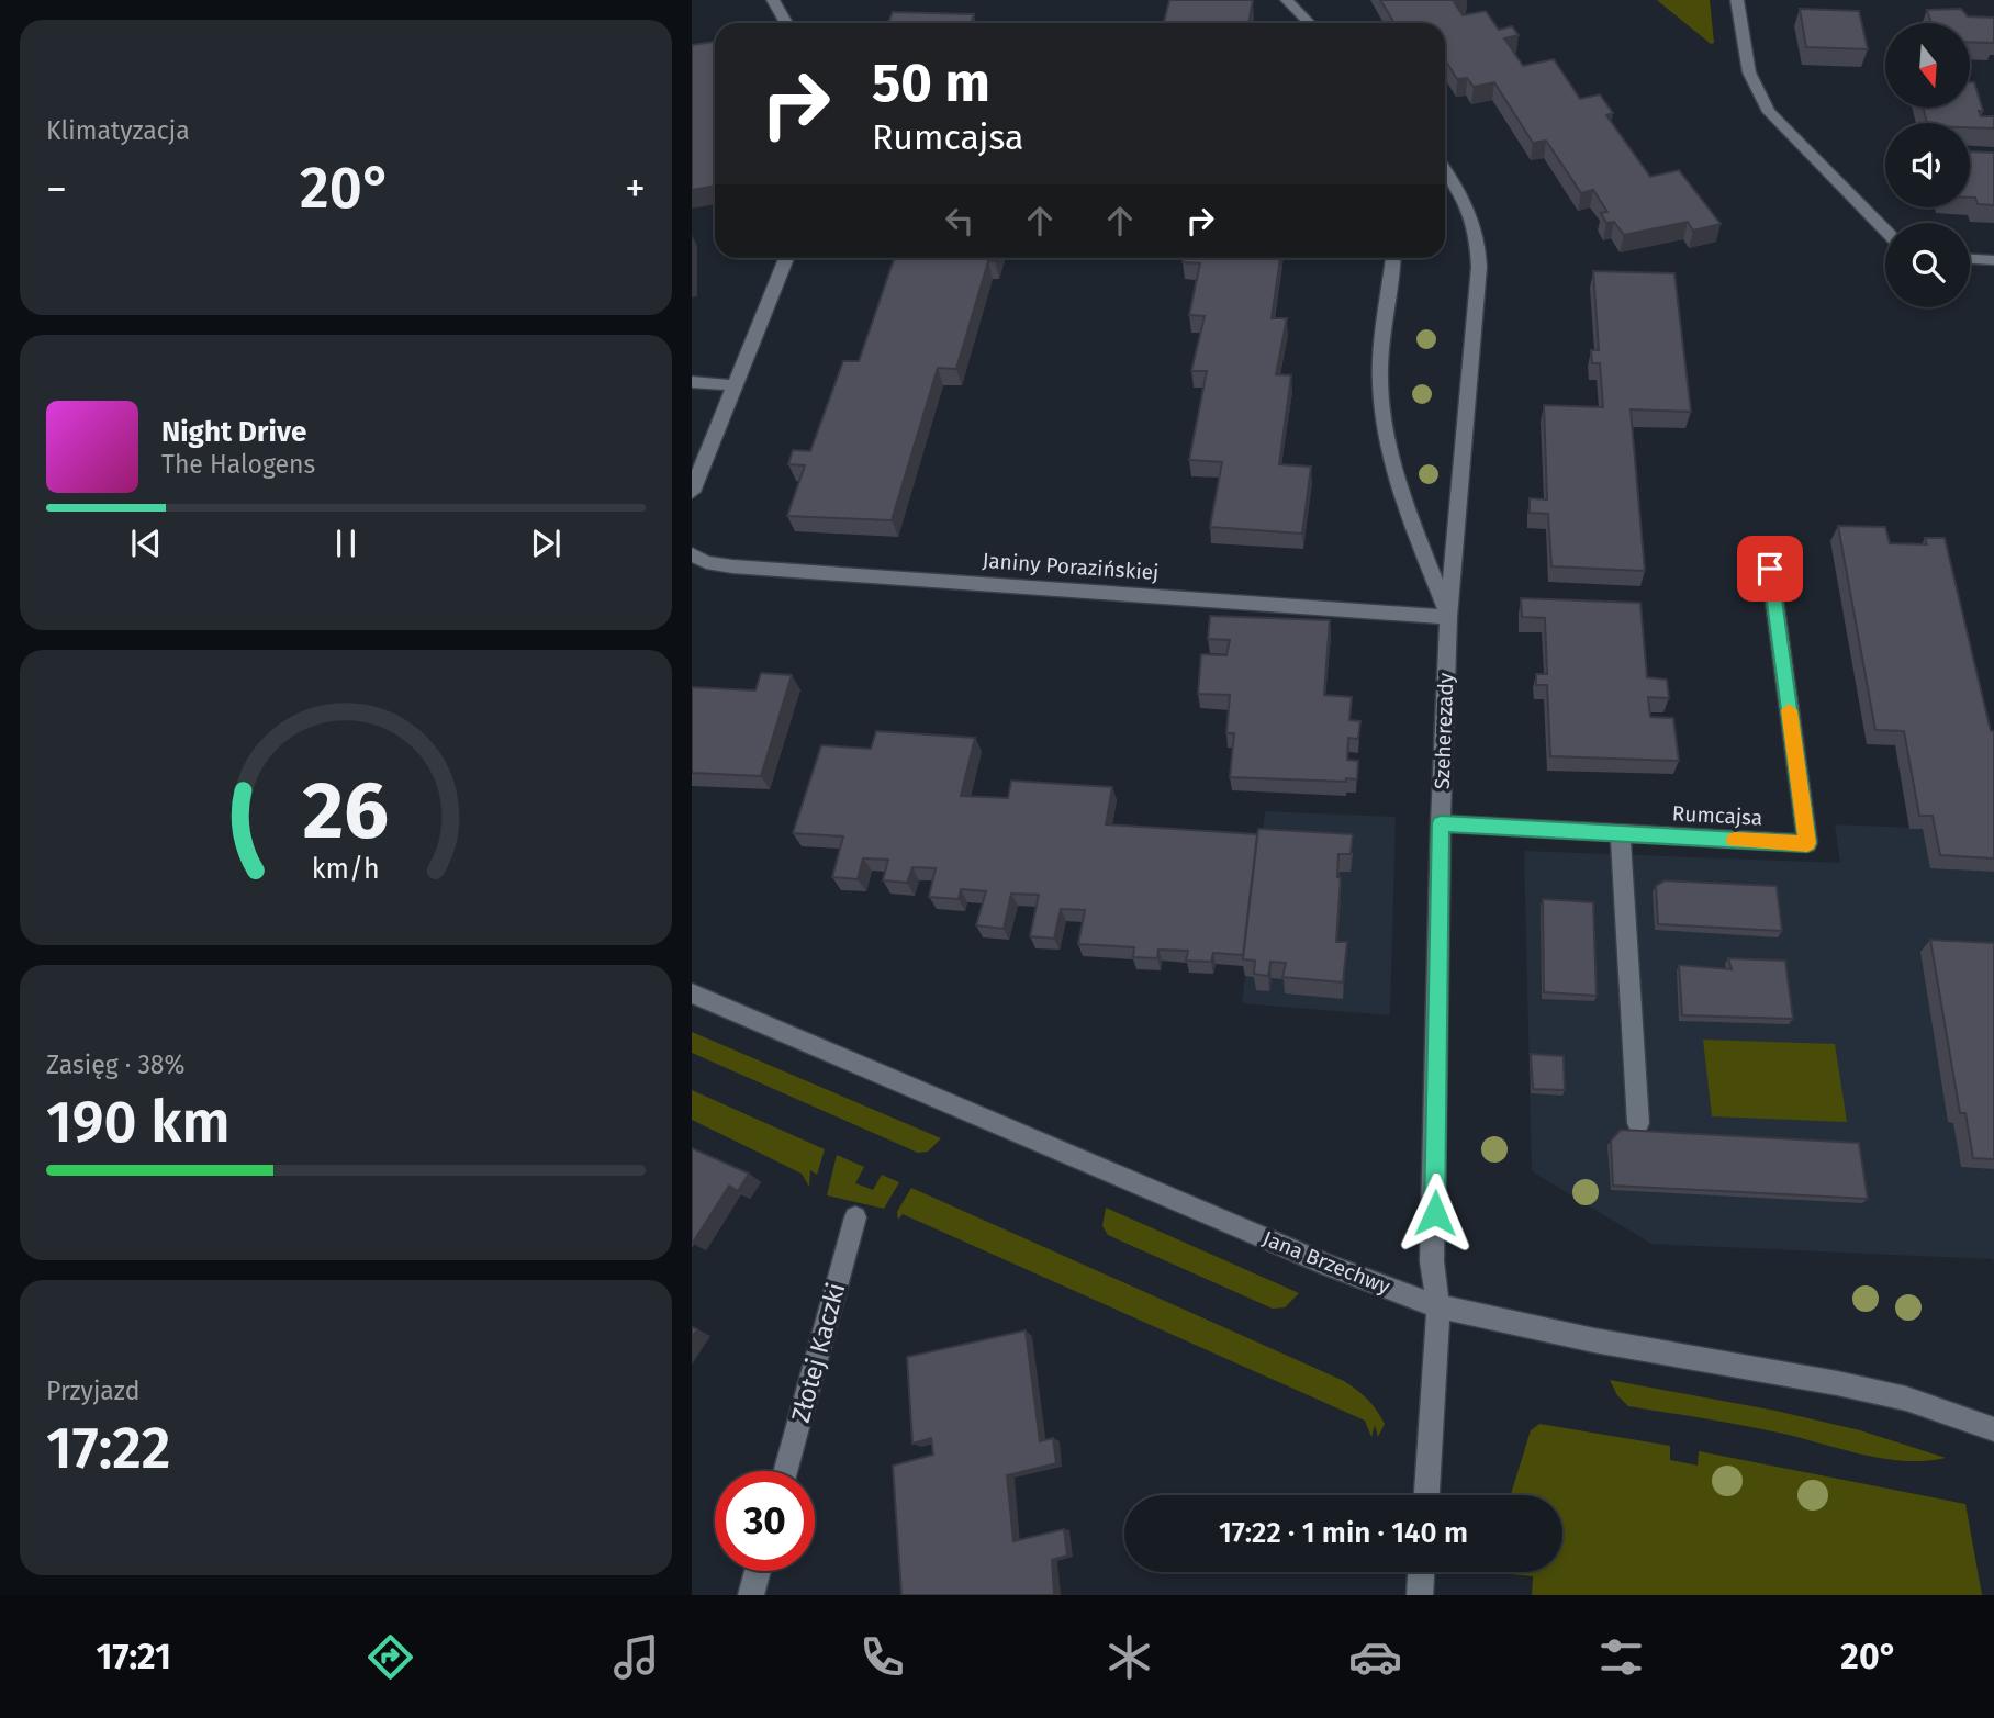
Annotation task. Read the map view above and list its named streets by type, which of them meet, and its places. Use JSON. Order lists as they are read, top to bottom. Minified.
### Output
{"streets":{"street":["Janiny Porazińskiej","Szeherezady","Rumcajsa","Jana Brzechwy","Złotej Kaczki"]},"crossings":[["Janiny Porazińskiej","Szeherezady"],["Szeherezady","Rumcajsa"],["Szeherezady","Jana Brzechwy"]],"north":"bottom","page":{"tile":["Klimatyzacja",["Zasięg · 38%","190 km"],["Przyjazd","17:22"]],"turn":["50 m","Rumcajsa"],"heat":["−","20°","+"],"song":["Night Drive","The Halogens"],"limit":"30","trip":"17:22 · 1 min · 140 m","tabs":["17:21","20°"],"gauge":["26","km/h"]}}
